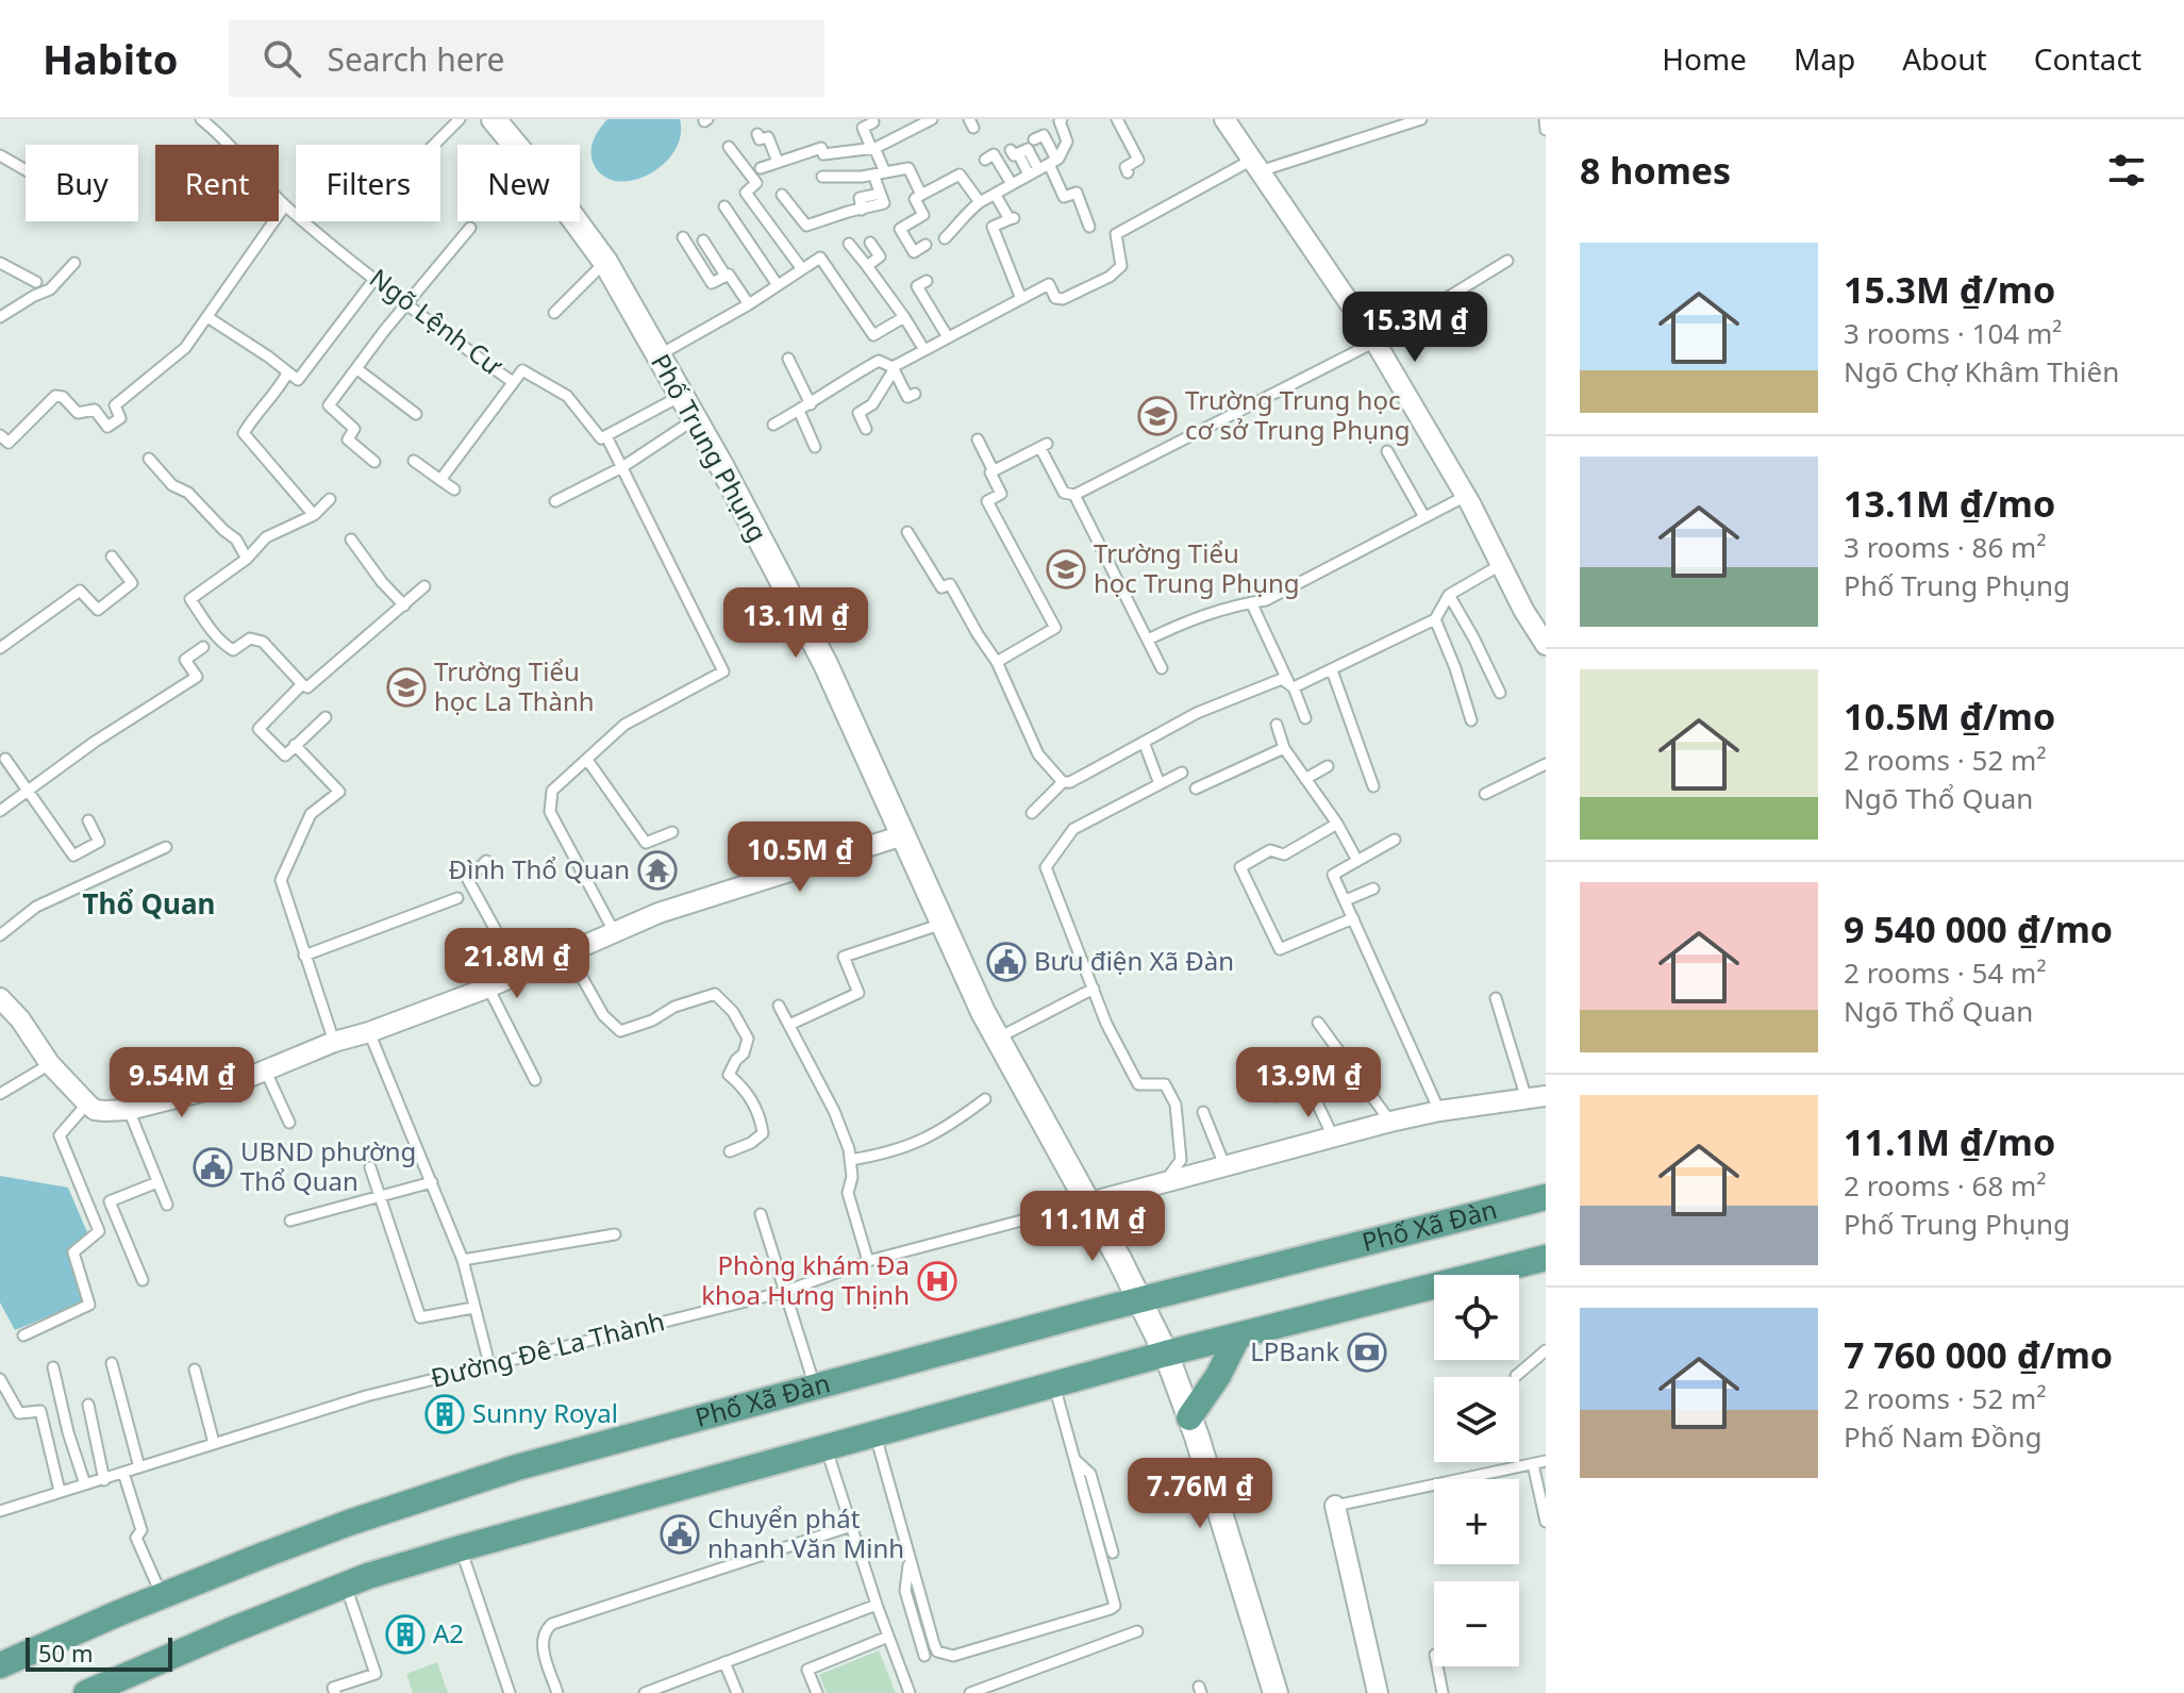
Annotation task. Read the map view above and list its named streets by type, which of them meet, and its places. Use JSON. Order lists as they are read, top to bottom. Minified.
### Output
{"streets":{"main road":["Phố Xã Đàn"],"street":["Phố Trung Phụng","Đường Đê La Thành"],"lane":["Ngõ Lệnh Cư"]},"crossings":[["Phố Trung Phụng","Phố Xã Đàn"],["Phố Trung Phụng","Đường Đê La Thành"]],"districts":["Thổ Quan"],"places":{"school or university":["Trường Trung học cơ sở Trung Phụng","Trường Tiểu học Trung Phụng","Trường Tiểu học La Thành"],"temple":["Đình Thổ Quan"],"public building":["Bưu điện Xã Đàn","UBND phường Thổ Quan","Chuyển phát nhanh Văn Minh"],"hospital":["Phòng khám Đa khoa Hưng Thịnh"],"bank":["LPBank"],"building":["Sunny Royal","A2"]},"scale_bar":"50 m","page":{"header":"Habito","search":"Search here","nav":["Home","Map","About","Contact"],"heading":"8 homes","chip":["Buy","Rent","Filters","New"],"list":[{"name":"15.3M ₫/mo","note":"3 rooms · 104 m² · Ngõ Chợ Khâm Thiên"},{"name":"13.1M ₫/mo","note":"3 rooms · 86 m² · Phố Trung Phụng"},{"name":"10.5M ₫/mo","note":"2 rooms · 52 m² · Ngõ Thổ Quan"},{"name":"9 540 000 ₫/mo","note":"2 rooms · 54 m² · Ngõ Thổ Quan"},{"name":"11.1M ₫/mo","note":"2 rooms · 68 m² · Phố Trung Phụng"},{"name":"7 760 000 ₫/mo","note":"2 rooms · 52 m² · Phố Nam Đồng"}],"price":["15.3M ₫","13.1M ₫","10.5M ₫","21.8M ₫","9.54M ₫","13.9M ₫","11.1M ₫","7.76M ₫"],"map_buttons":["+","−"],"scale":"50 m"}}
